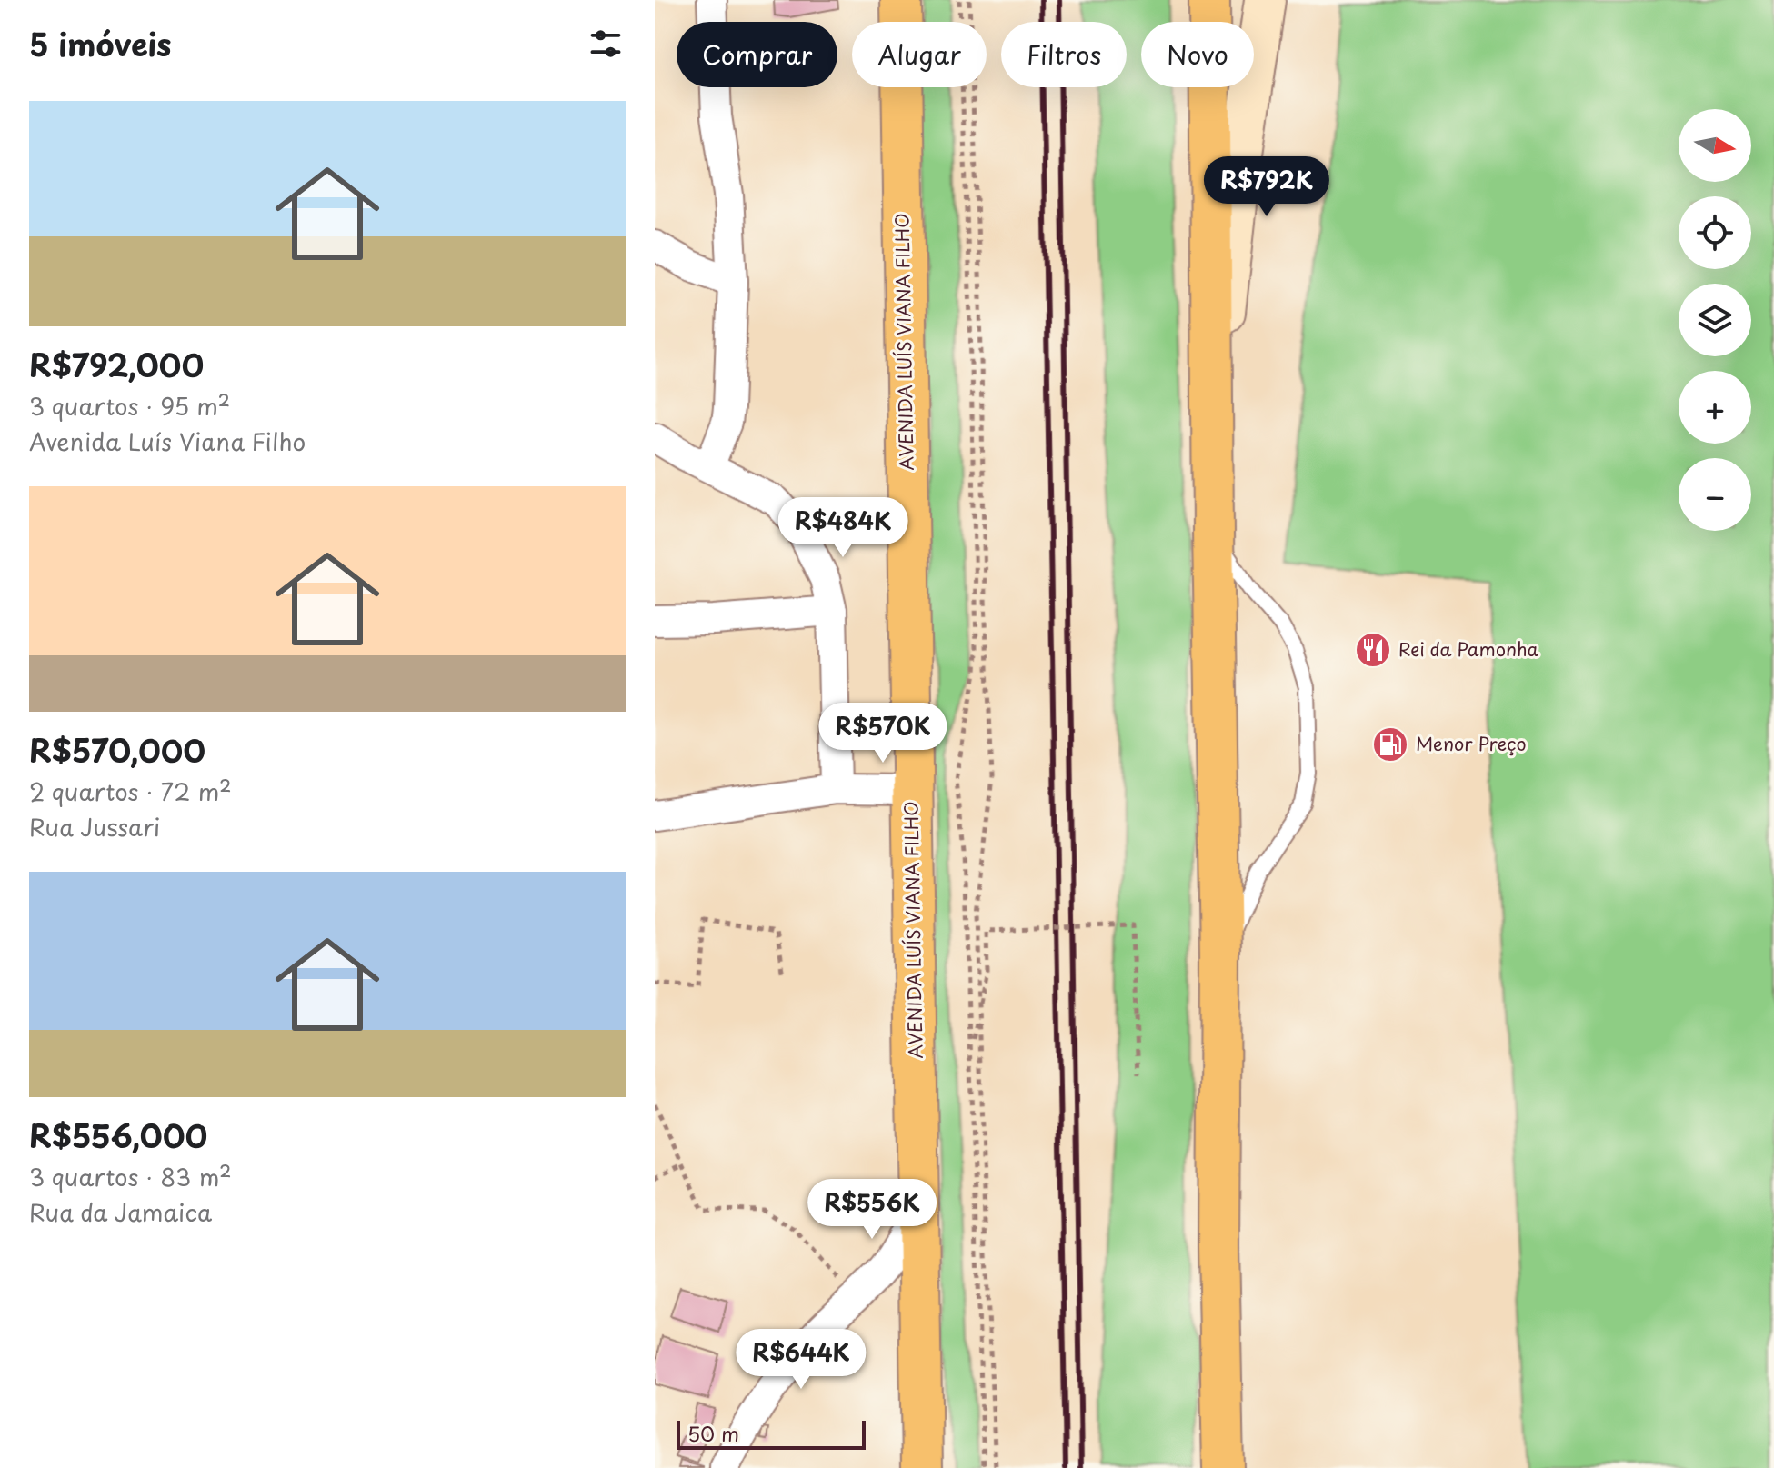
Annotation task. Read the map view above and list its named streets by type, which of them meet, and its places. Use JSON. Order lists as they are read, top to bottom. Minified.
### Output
{"streets":{"highway":["AVENIDA LUÍS VIANA FILHO"]},"places":{"restaurant":["Rei da Pamonha"],"fuel station":["Menor Preço"]},"scale_bar":"50 m","north":"right","page":{"heading":"5 imóveis","chip":["Comprar","Alugar","Filtros","Novo"],"list":[{"name":"R$792,000","note":"3 quartos · 95 m² · Avenida Luís Viana Filho"},{"name":"R$570,000","note":"2 quartos · 72 m² · Rua Jussari"},{"name":"R$556,000","note":"3 quartos · 83 m² · Rua da Jamaica"}],"map_buttons":["+","−"],"price":["R$792K","R$484K","R$570K","R$556K","R$644K"],"scale":"50 m"}}
